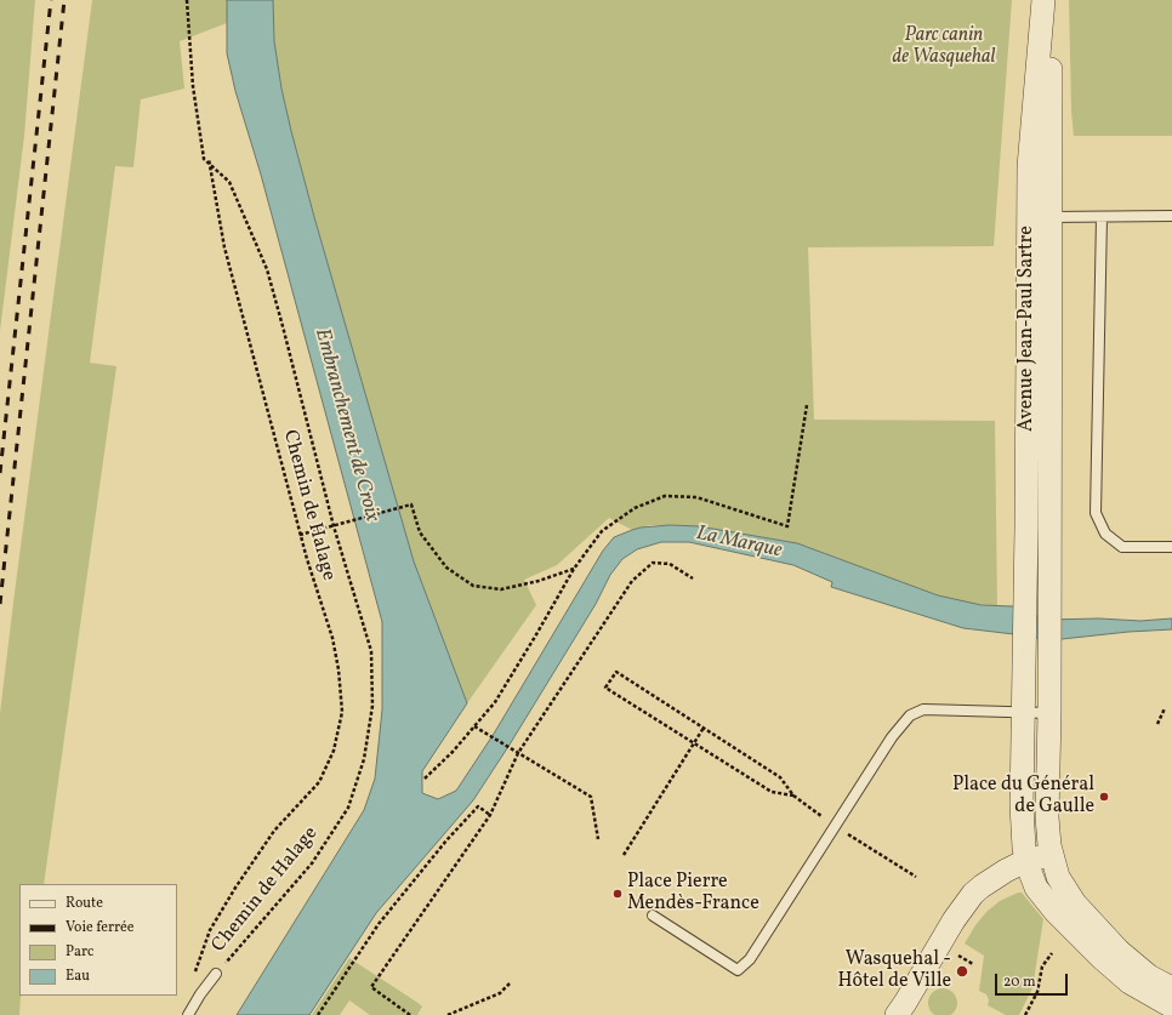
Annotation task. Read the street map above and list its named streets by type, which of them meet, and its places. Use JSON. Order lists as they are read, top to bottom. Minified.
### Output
{"streets":{"street":["Avenue Jean-Paul Sartre"],"path":["Chemin de Halage"]},"water":["Embranchement de Croix","La Marque"],"parks":["Parc canin de Wasquehal"],"places":["Place du Général de Gaulle","Place Pierre Mendès-France","Wasquehal - Hôtel de Ville"],"legend":["Route","Voie ferrée","Parc","Eau"],"scale_bar":"20 m"}
